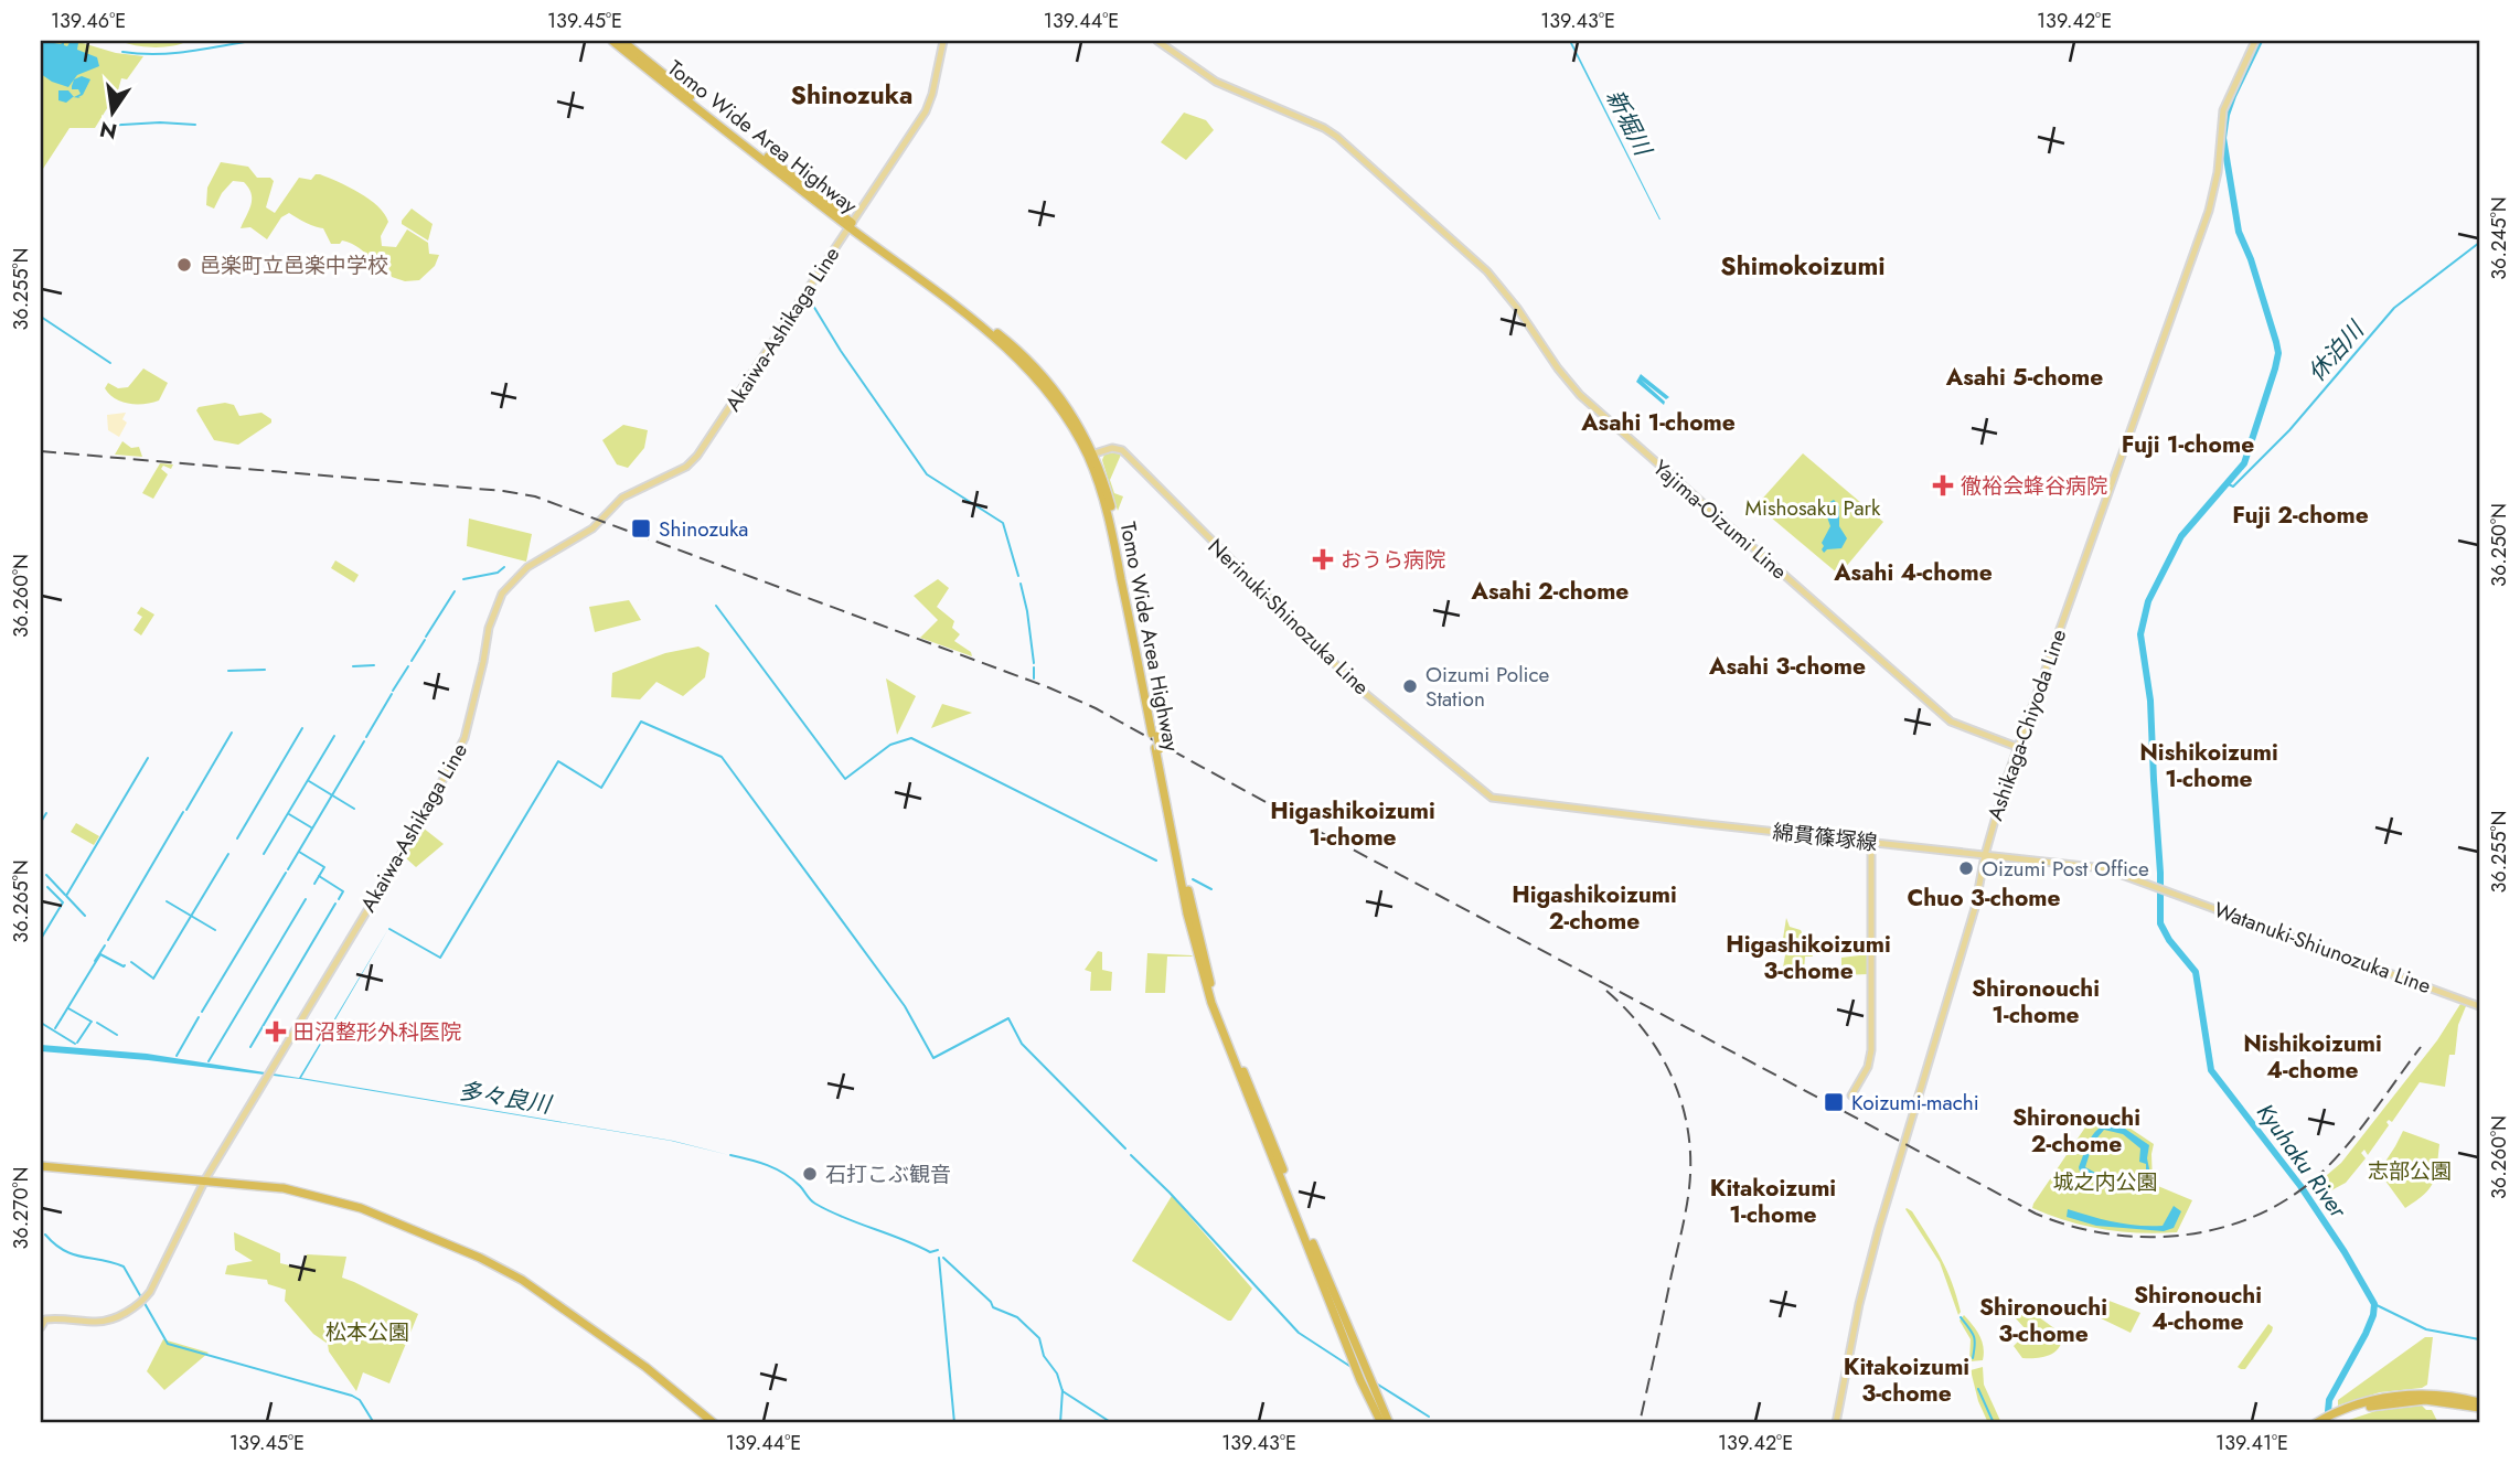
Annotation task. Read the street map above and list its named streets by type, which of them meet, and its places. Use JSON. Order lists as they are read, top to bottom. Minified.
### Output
{"streets":{"highway":["Tomo Wide Area Highway"],"main road":["Akaiwa-Ashikaga Line","Yajima-Oizumi Line","Nerinuki-Shinozuka Line","Ashikaga-Chiyoda Line","綿貫篠塚線","Watanuki-Shiunozuka Line"]},"crossings":[["Tomo Wide Area Highway","Akaiwa-Ashikaga Line"],["Tomo Wide Area Highway","Nerinuki-Shinozuka Line"],["Yajima-Oizumi Line","Ashikaga-Chiyoda Line"],["Nerinuki-Shinozuka Line","綿貫篠塚線"],["Ashikaga-Chiyoda Line","綿貫篠塚線"],["綿貫篠塚線","Watanuki-Shiunozuka Line"]],"districts":["Shinozuka","Shimokoizumi","Asahi 5-chome","Asahi 1-chome","Fuji 1-chome","Fuji 2-chome","Asahi 4-chome","Asahi 2-chome","Asahi 3-chome","Nishikoizumi 1-chome","Higashikoizumi 1-chome","Higashikoizumi 2-chome","Chuo 3-chome","Higashikoizumi 3-chome","Shironouchi 1-chome","Nishikoizumi 4-chome","Shironouchi 2-chome","Kitakoizumi 1-chome","Shironouchi 4-chome","Shironouchi 3-chome","Kitakoizumi 3-chome"],"water":["新堀川","休泊川","多々良川","Kyuhaku River"],"parks":["Mishosaku Park","志部公園","城之内公園","松本公園"],"places":{"other":["邑楽町立邑楽中学校","Oizumi Police Station","Oizumi Post Office","石打こぶ観音"],"health":["徹裕会蜂谷病院","おうら病院","田沼整形外科医院"],"transit":["Shinozuka","Koizumi-machi"]},"north":"bottom","coordinates":["139.46°E","139.45°E","139.44°E","139.43°E","139.42°E","36.245°N","36.255°N","36.250°N","36.260°N","36.265°N","36.270°N","139.41°E"]}
